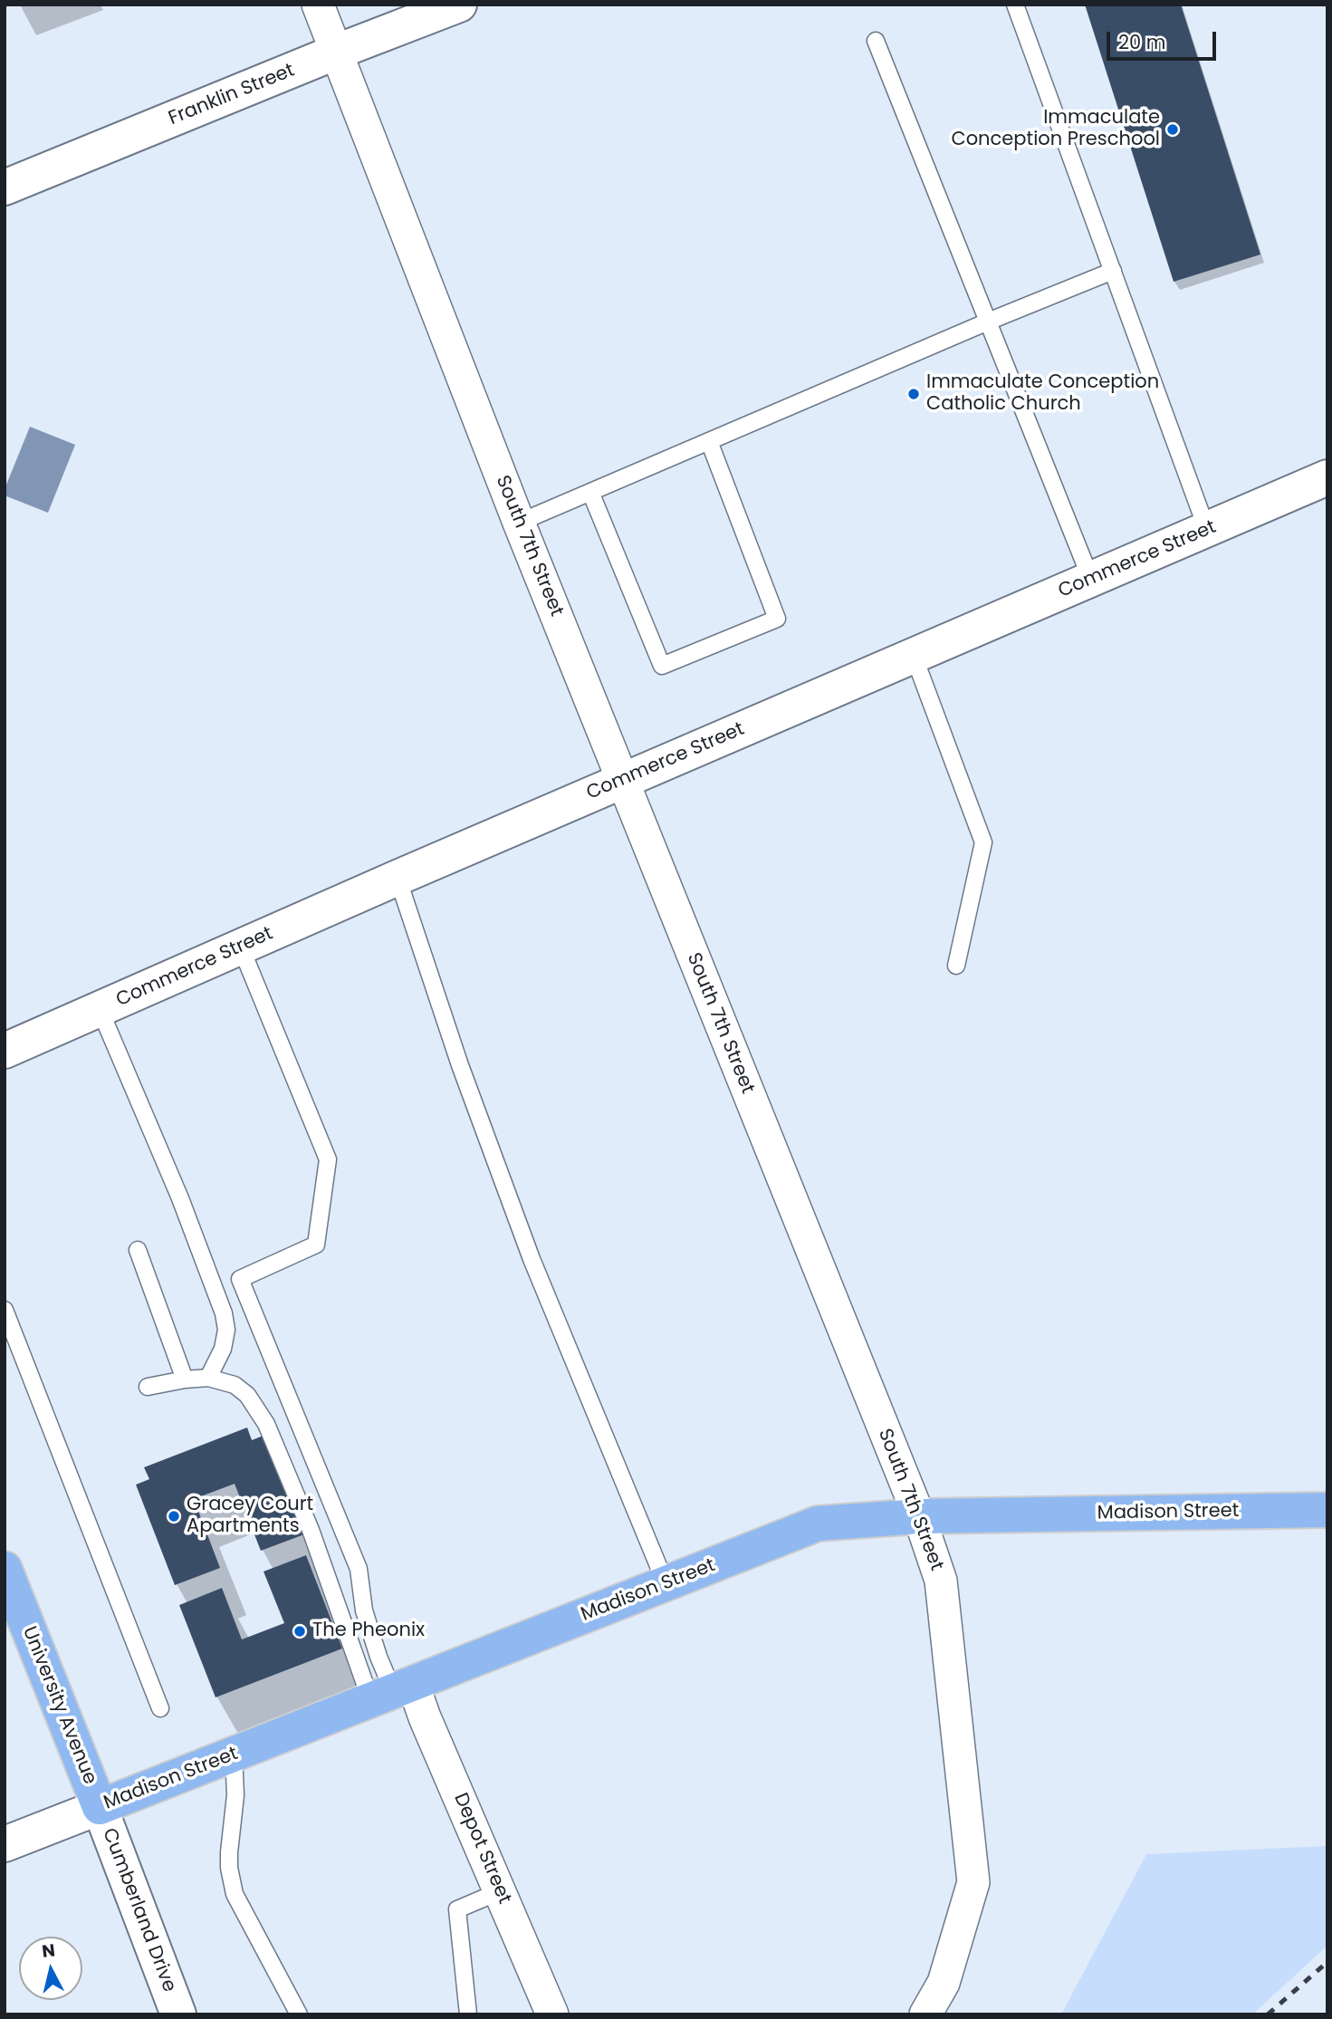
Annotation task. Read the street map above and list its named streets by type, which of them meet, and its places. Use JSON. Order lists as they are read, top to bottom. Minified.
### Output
{"streets":{"main road":["Madison Street","University Avenue"],"street":["Franklin Street","South 7th Street","Commerce Street","Depot Street","Cumberland Drive"]},"crossings":[["Franklin Street","South 7th Street"],["South 7th Street","Commerce Street"],["South 7th Street","Madison Street"],["Madison Street","University Avenue"],["Madison Street","Depot Street"],["Madison Street","Cumberland Drive"],["University Avenue","Cumberland Drive"]],"places":["Immaculate Conception Preschool","Immaculate Conception Catholic Church","Gracey Court Apartments","The Pheonix"],"scale_bar":"20 m","north":"top"}
